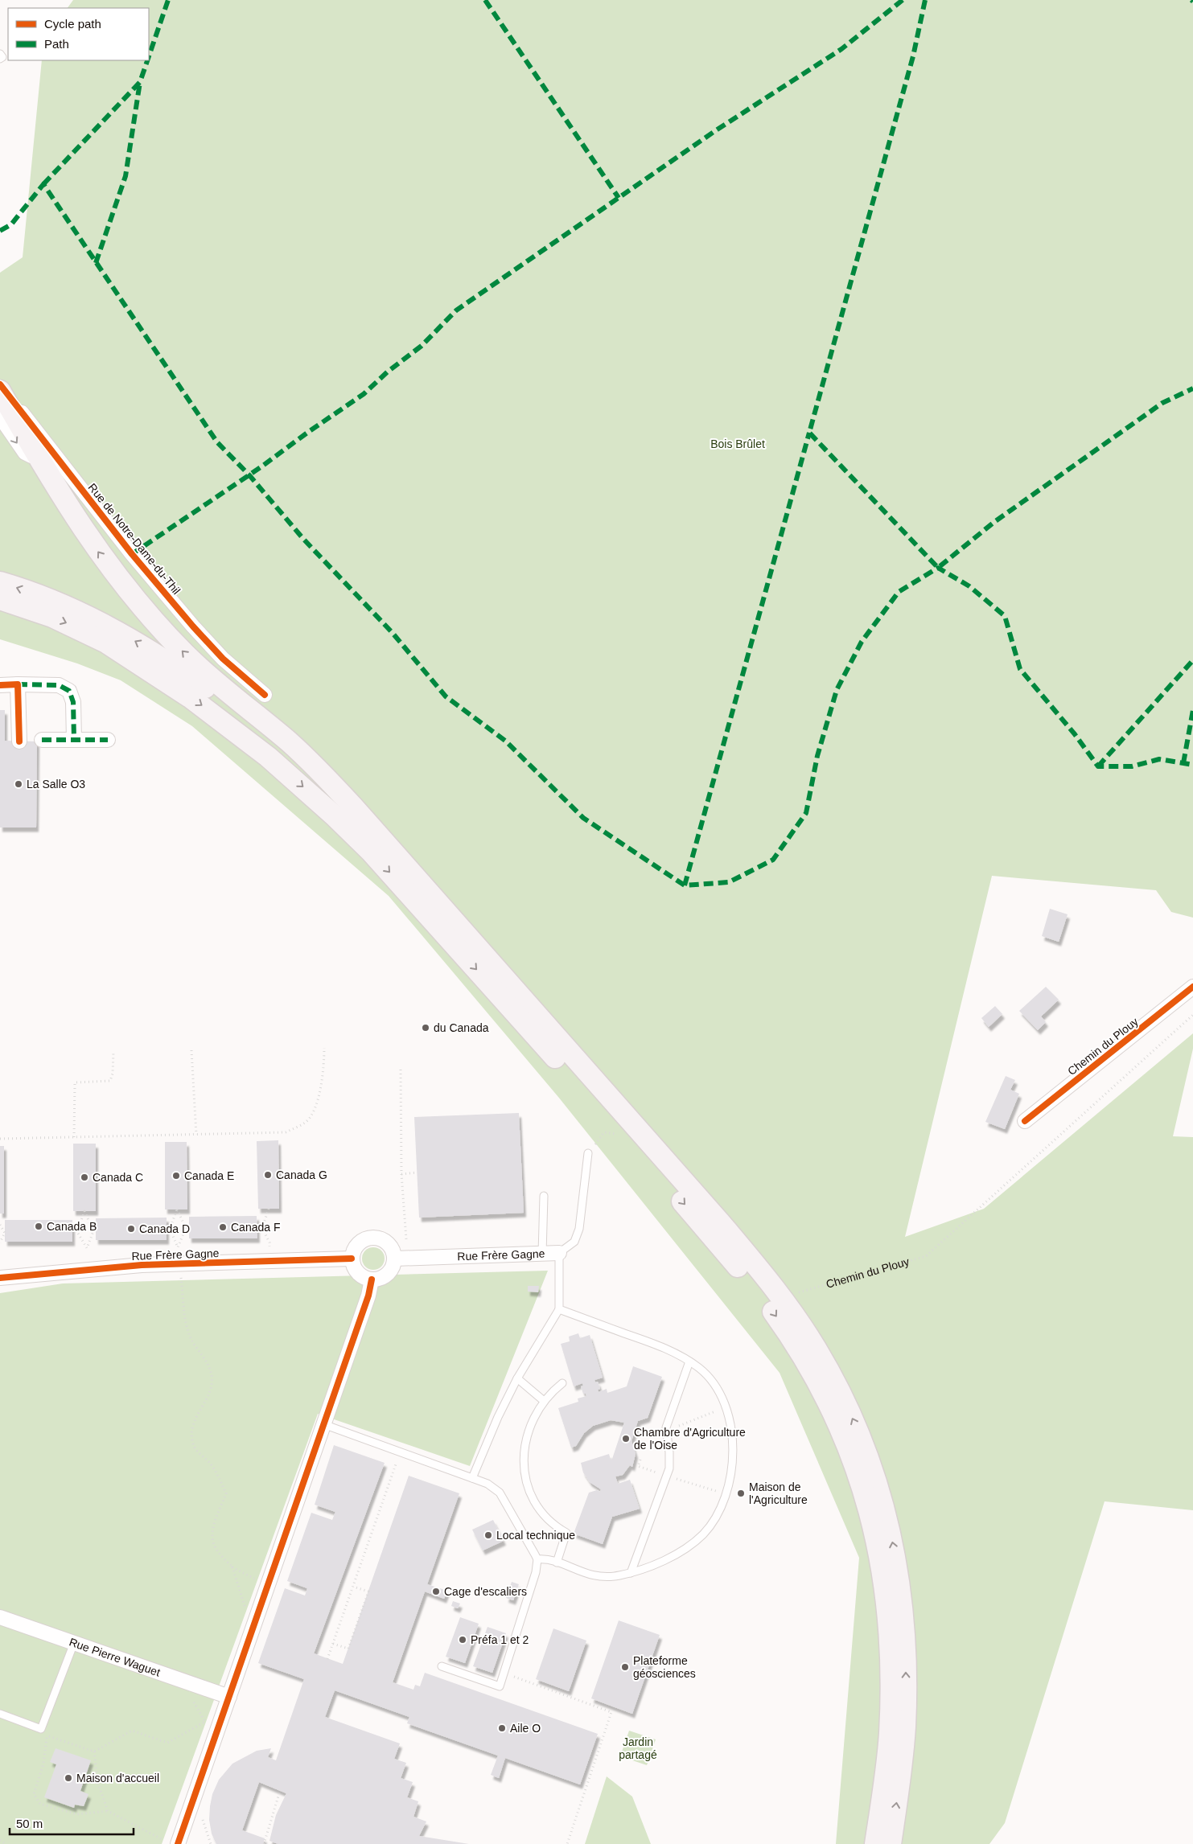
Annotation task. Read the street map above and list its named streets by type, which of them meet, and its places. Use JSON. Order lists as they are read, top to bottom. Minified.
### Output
{"streets":{"main road":["Rue de Notre-Dame-du-Thil"],"street":["Chemin du Plouy","Rue Frère Gagne","Rue Pierre Waguet"]},"parks":["Bois Brûlet","Jardin partagé"],"places":["La Salle O3","du Canada","Canada G","Canada E","Canada C","Canada B","Canada F","Canada D","Chambre d'Agriculture de l'Oise","Maison de l'Agriculture","Local technique","Cage d'escaliers","Préfa 1 et 2","Plateforme géosciences","Aile O","Maison d'accueil"],"legend":["Cycle path","Path"],"scale_bar":"50 m"}
